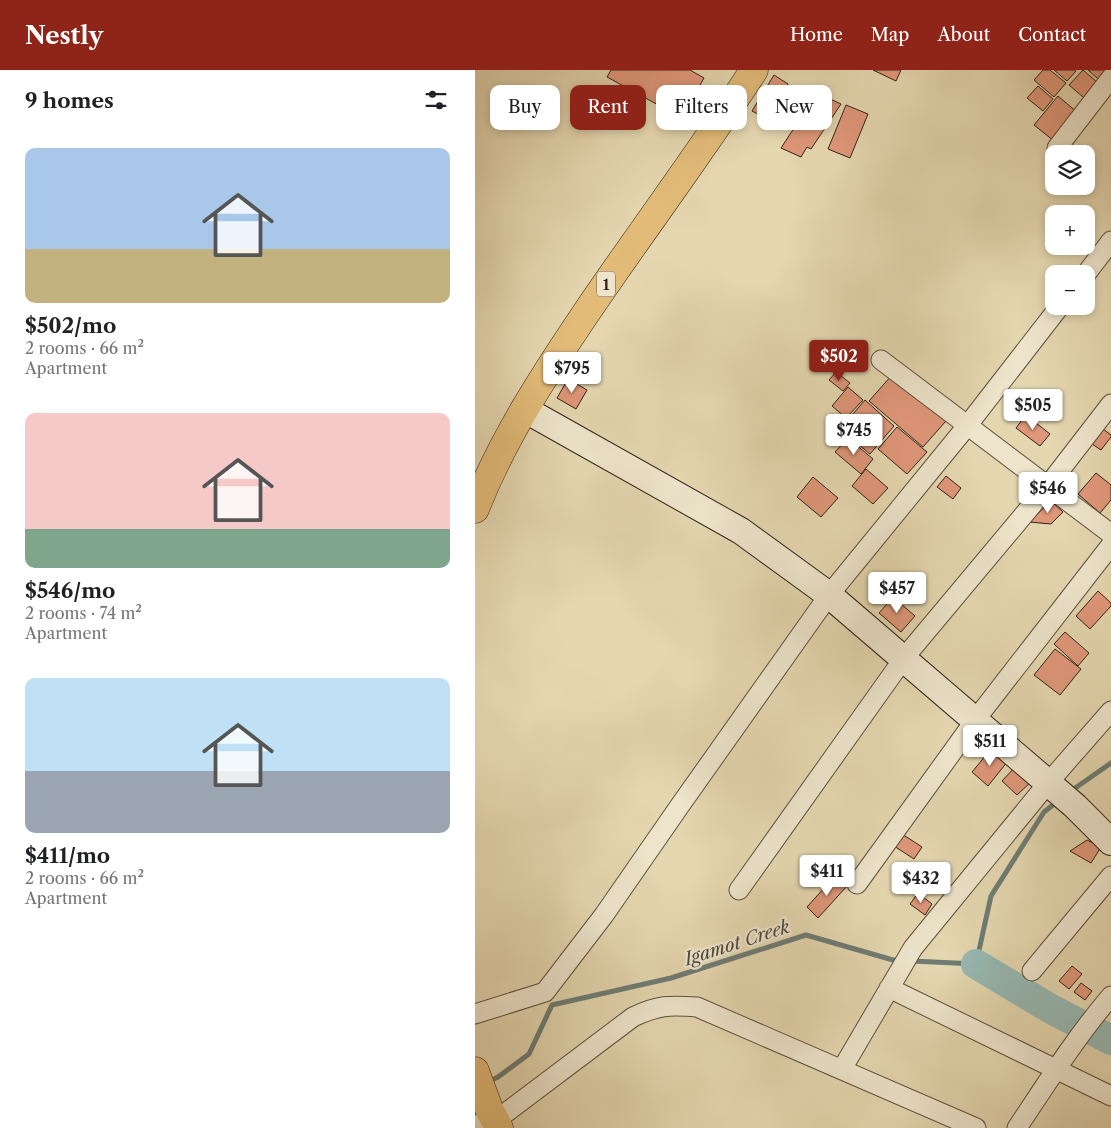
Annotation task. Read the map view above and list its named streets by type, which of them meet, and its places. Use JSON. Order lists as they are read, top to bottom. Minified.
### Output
{"streets":{"highway":["1"]},"water":["Igamot Creek"],"page":{"header":"Nestly","nav":["Home","Map","About","Contact"],"heading":"9 homes","chip":["Buy","Rent","Filters","New"],"list":[{"name":"$502/mo","note":"2 rooms · 66 m² · Apartment"},{"name":"$546/mo","note":"2 rooms · 74 m² · Apartment"},{"name":"$411/mo","note":"2 rooms · 66 m² · Apartment"}],"map_buttons":["+","−"],"price":["$502","$795","$505","$745","$546","$457","$511","$411","$432"]}}
